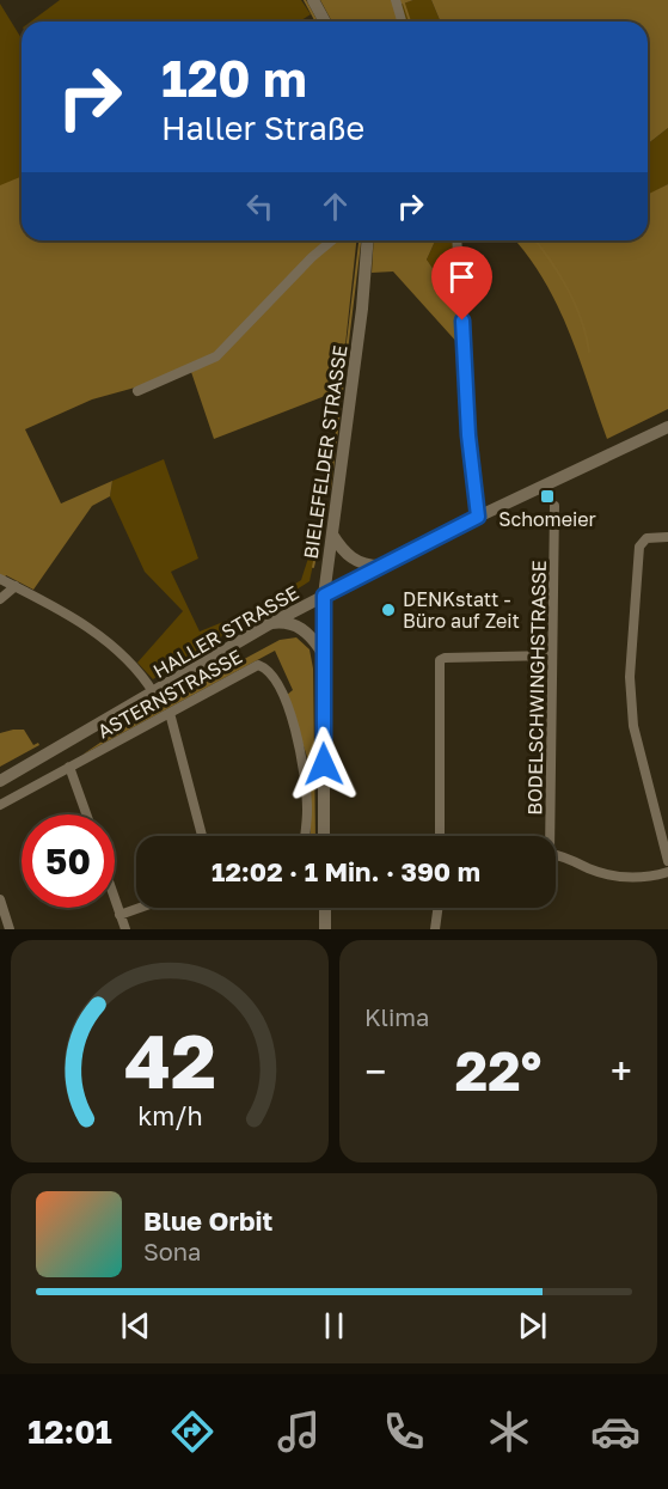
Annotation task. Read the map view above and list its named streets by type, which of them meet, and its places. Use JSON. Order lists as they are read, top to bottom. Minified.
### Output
{"streets":{"main road":["BIELEFELDER STRASSE","HALLER STRASSE"],"street":["BODELSCHWINGHSTRASSE","ASTERNSTRASSE"]},"crossings":[["BIELEFELDER STRASSE","HALLER STRASSE"]],"places":{"transit":["Schomeier"],"other":["DENKstatt - Büro auf Zeit"]},"page":{"turn":["120 m","Haller Straße"],"limit":"50","trip":"12:02 · 1 Min. · 390 m","tile":"Klima","heat":["−","22°","+"],"song":["Blue Orbit","Sona"],"tabs":"12:01","gauge":["42","km/h"]}}
